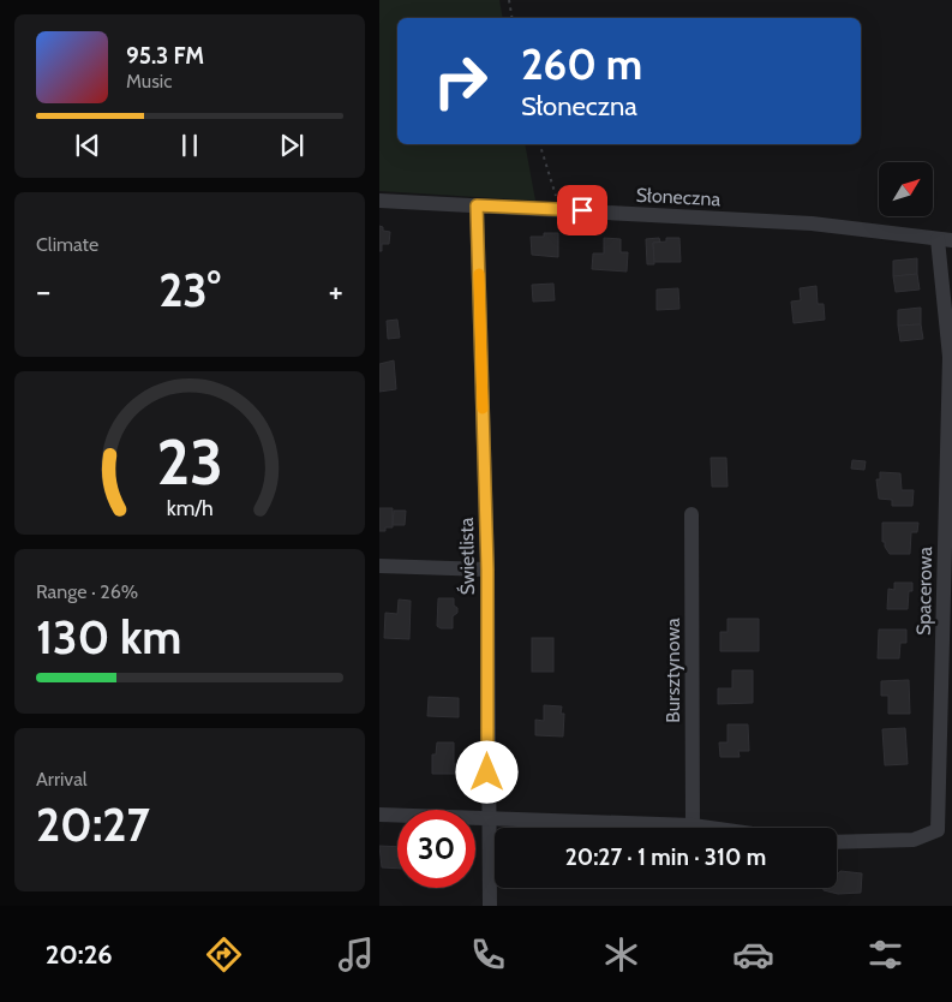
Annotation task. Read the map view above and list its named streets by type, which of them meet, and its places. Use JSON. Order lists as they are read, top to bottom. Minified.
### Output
{"streets":{"street":["Słoneczna","Świetlista","Spacerowa","Bursztynowa"]},"crossings":[["Słoneczna","Świetlista"],["Słoneczna","Spacerowa"]],"north":"top right","page":{"turn":["260 m","Słoneczna"],"song":["95.3 FM","Music"],"tile":["Climate",["Range · 26%","130 km"],["Arrival","20:27"]],"heat":["−","23°","+"],"limit":"30","trip":"20:27 · 1 min · 310 m","tabs":"20:26","gauge":["23","km/h"]}}
